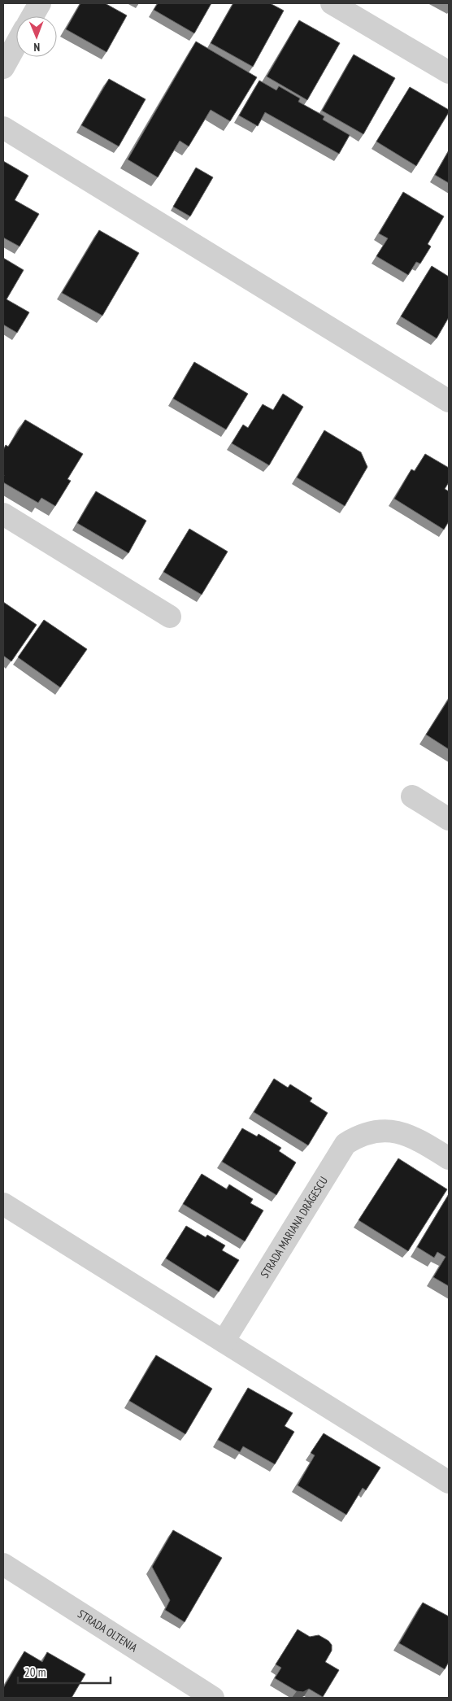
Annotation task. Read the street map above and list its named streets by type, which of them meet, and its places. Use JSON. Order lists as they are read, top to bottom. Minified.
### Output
{"streets":{"street":["STRADA MARIANA DRĂGESCU","STRADA OLTENIA"]},"scale_bar":"20 m","north":"bottom"}
